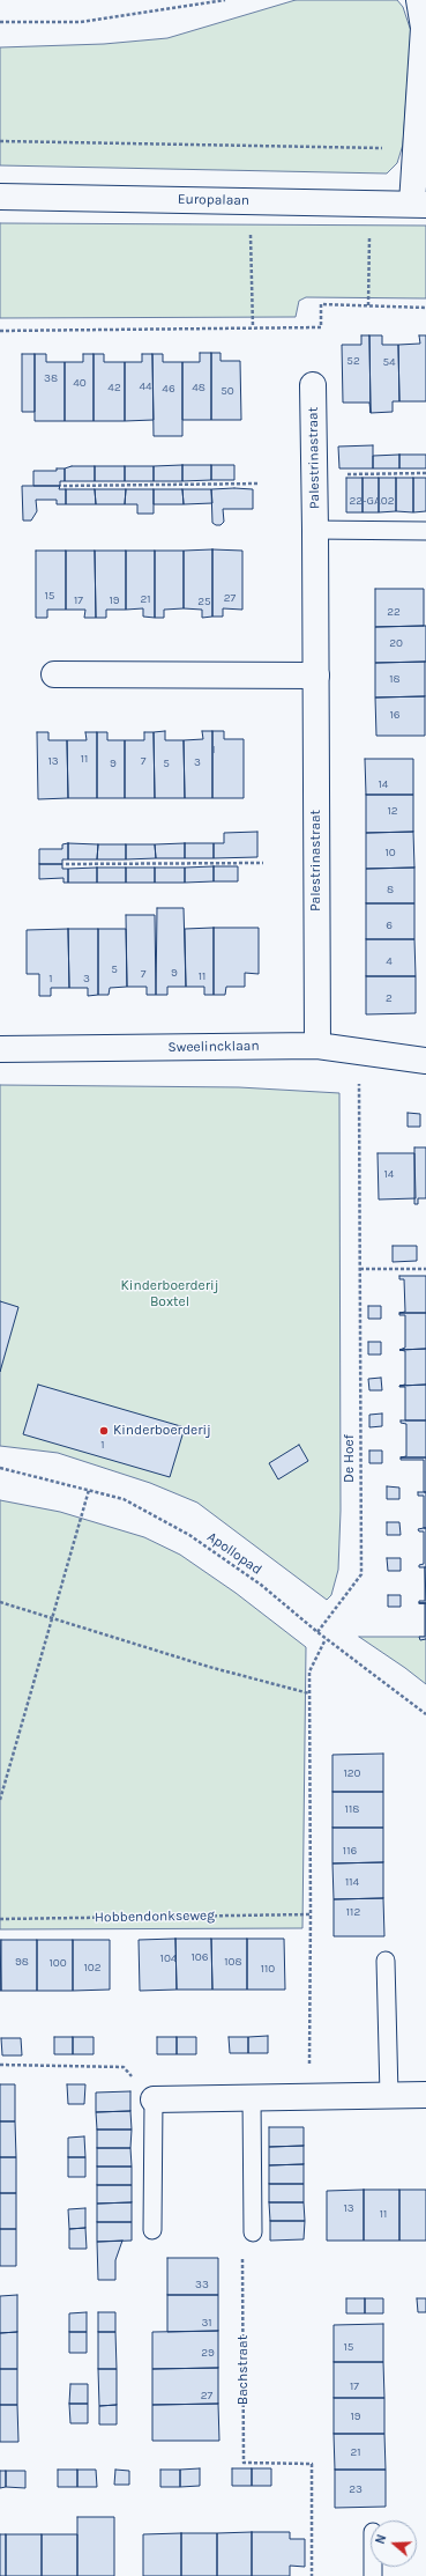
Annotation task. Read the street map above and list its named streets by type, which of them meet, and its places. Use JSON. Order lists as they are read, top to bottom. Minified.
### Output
{"streets":{"street":["Europalaan","Palestrinastraat","Sweelincklaan"],"path":["De Hoef","Apollopad","Hobbendonkseweg","Bachstraat"]},"crossings":[["Palestrinastraat","Sweelincklaan"],["Sweelincklaan","De Hoef"],["De Hoef","Apollopad"]],"parks":["Kinderboerderij Boxtel"],"places":["Kinderboerderij"],"house_numbers":["52","54","38","40","44","42","48","46","50","22-GA02","15","27","21","17","19","25","22","20","18","16","1","11","13","7","3","9","5","14","12","10","8","6","4","5","9","7","11","1","3","2","14","1","120","118","116","114","112","106","104","98","108","100","102","110","13","11","33","31","15","29","17","27","19","21","23"],"north":"left"}
